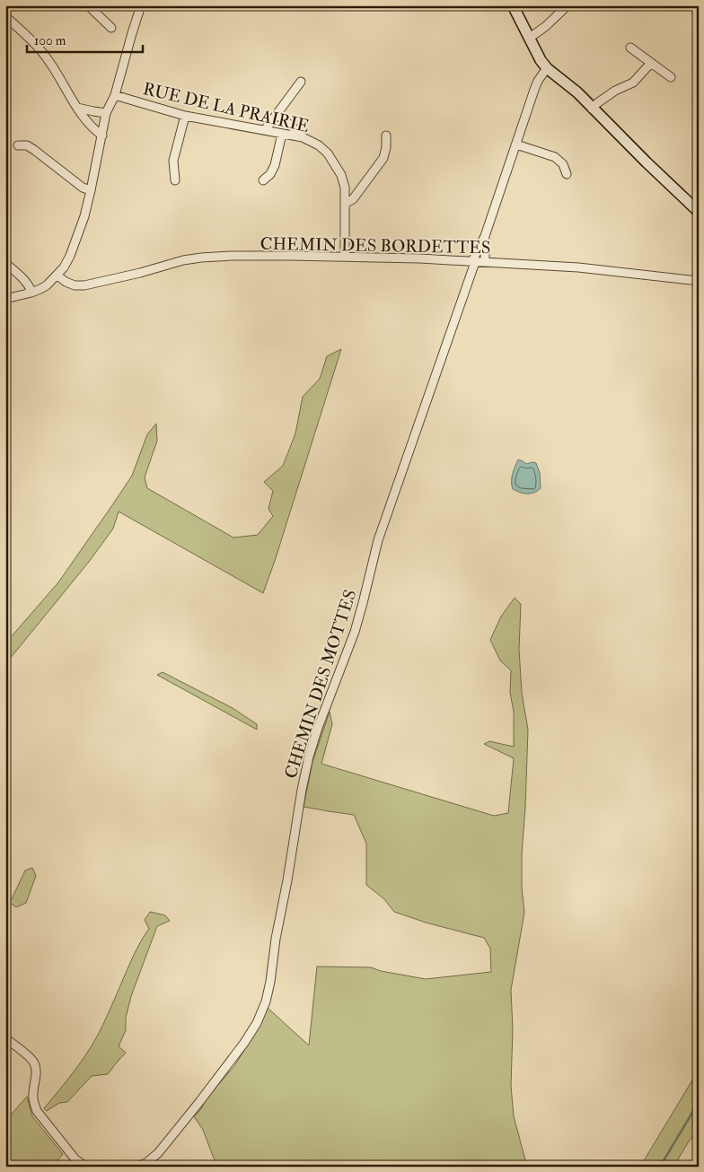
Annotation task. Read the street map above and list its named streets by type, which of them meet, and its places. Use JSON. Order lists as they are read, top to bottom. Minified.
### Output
{"streets":{"street":["RUE DE LA PRAIRIE","CHEMIN DES BORDETTES","CHEMIN DES MOTTES"]},"crossings":[["RUE DE LA PRAIRIE","CHEMIN DES BORDETTES"],["CHEMIN DES BORDETTES","CHEMIN DES MOTTES"]],"scale_bar":"100 m"}
